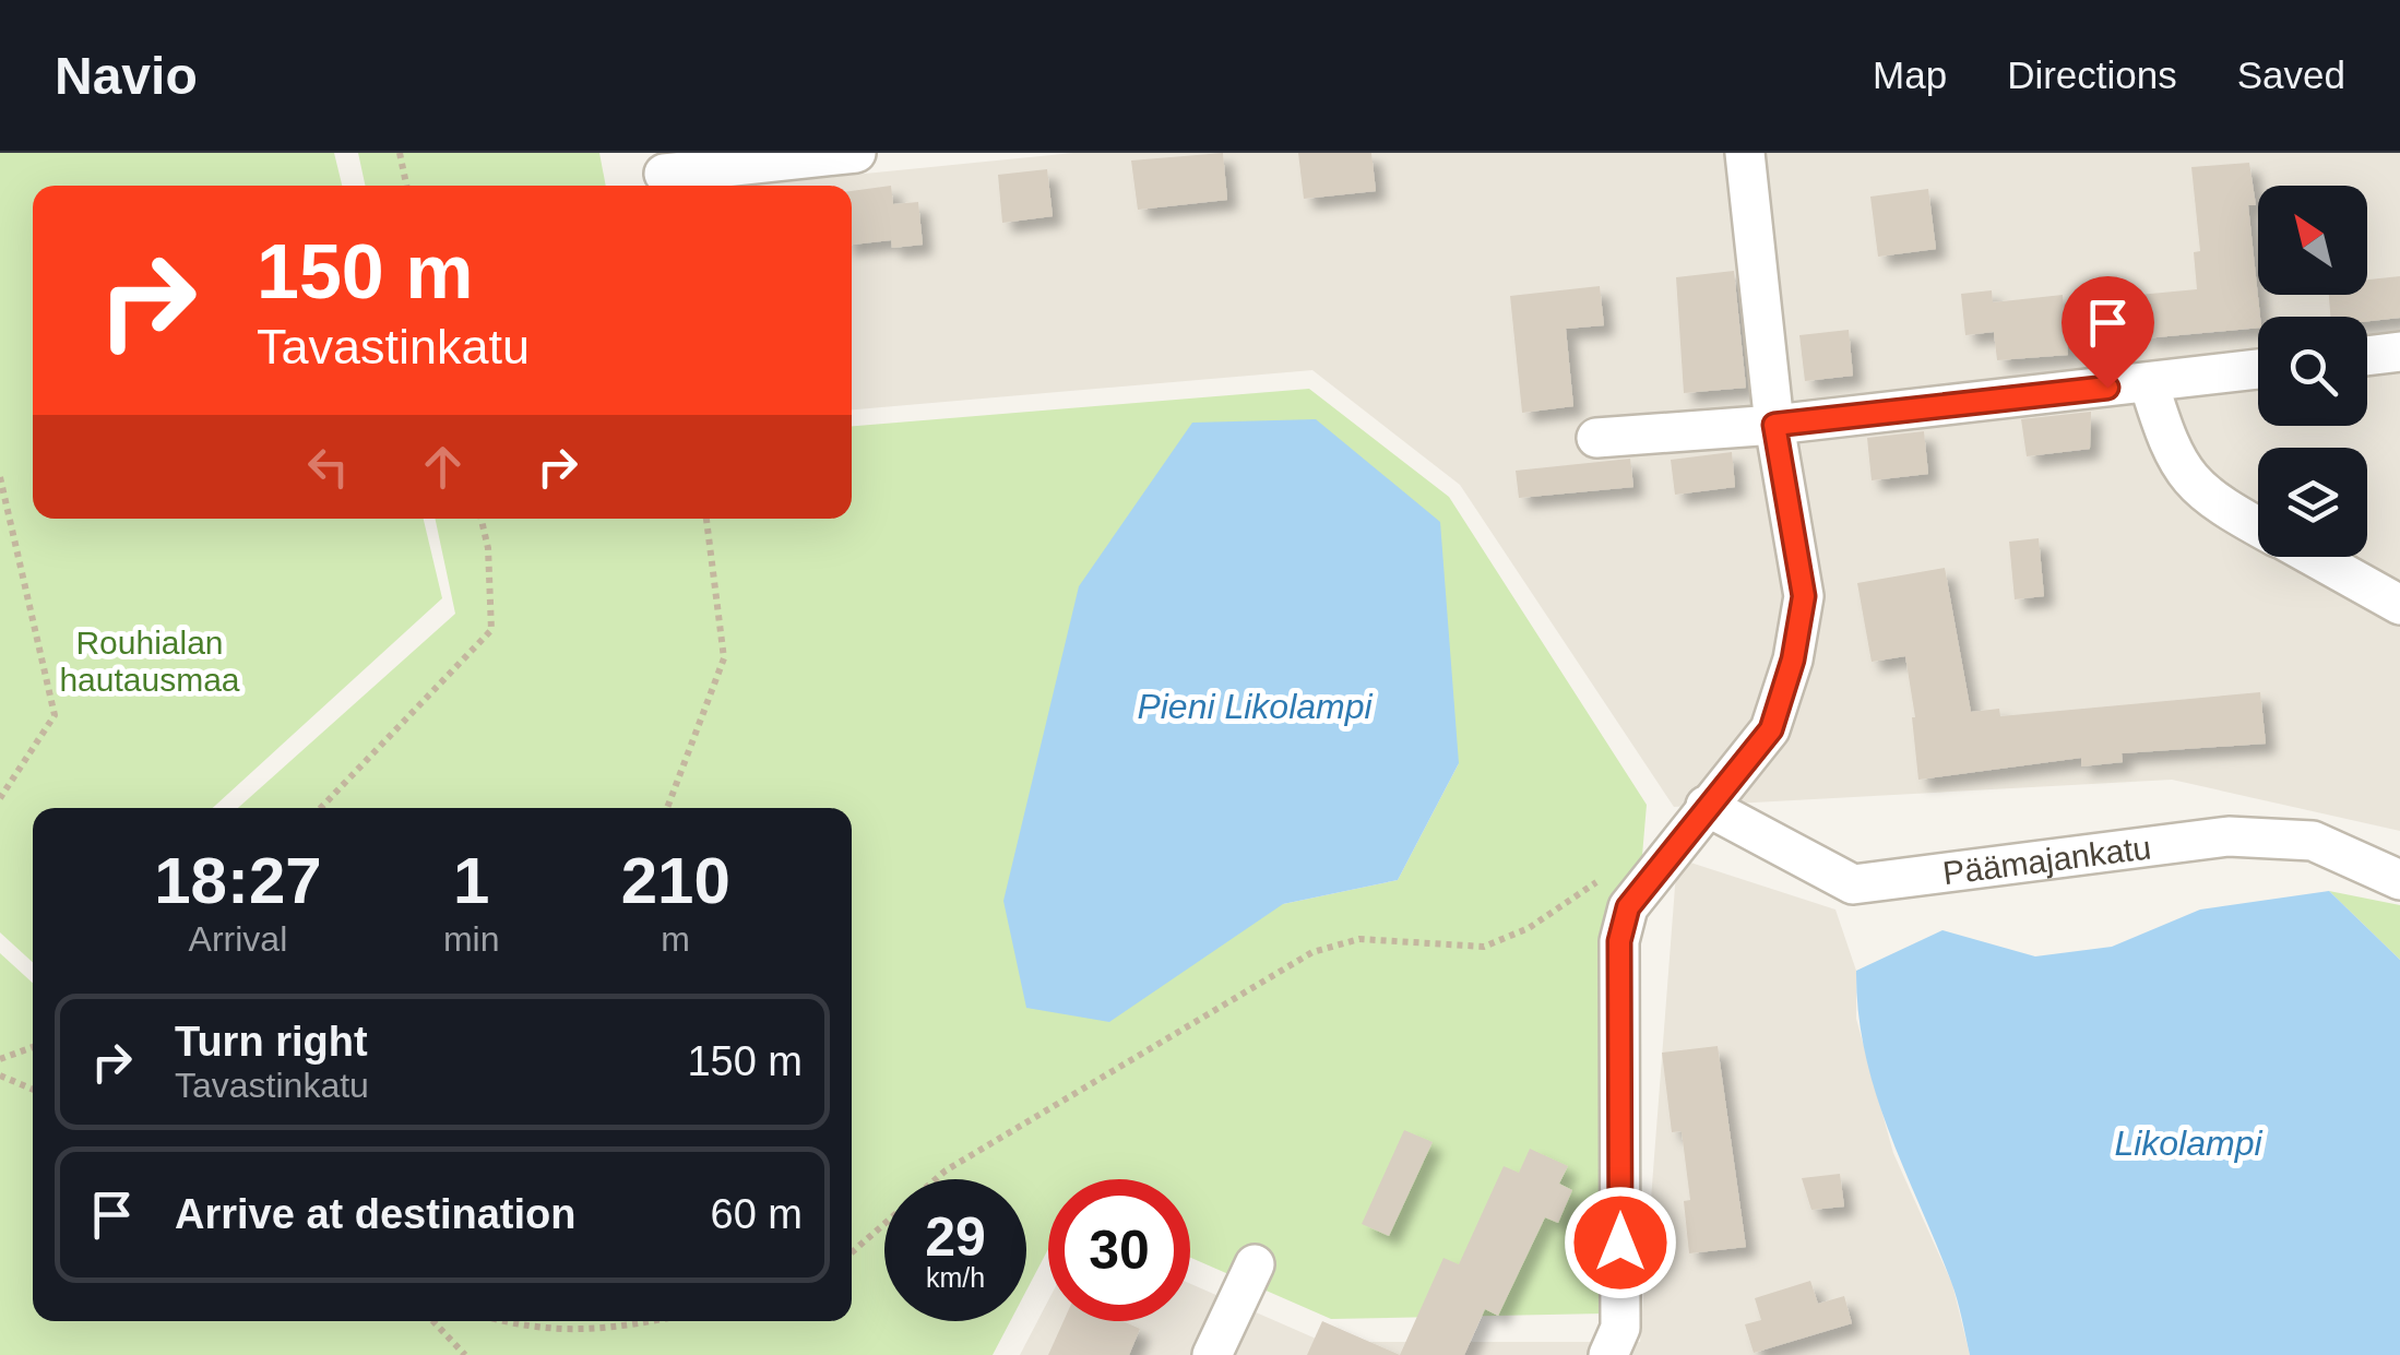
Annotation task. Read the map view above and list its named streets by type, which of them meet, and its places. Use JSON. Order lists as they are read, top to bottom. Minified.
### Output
{"streets":{"street":["Päämajankatu"]},"water":["Pieni Likolampi","Likolampi"],"parks":["Rouhialan hautausmaa"],"north":"top left","page":{"header":"Navio","nav":["Map","Directions","Saved"],"turn":["150 m","Tavastinkatu"],"eta":["18:27","Arrival","1","min","210","m"],"list":[{"name":"Turn right","note":"Tavastinkatu","value":"150 m"},{"name":"Arrive at destination","value":"60 m"}],"speed":"29 km/h","limit":"30"}}
